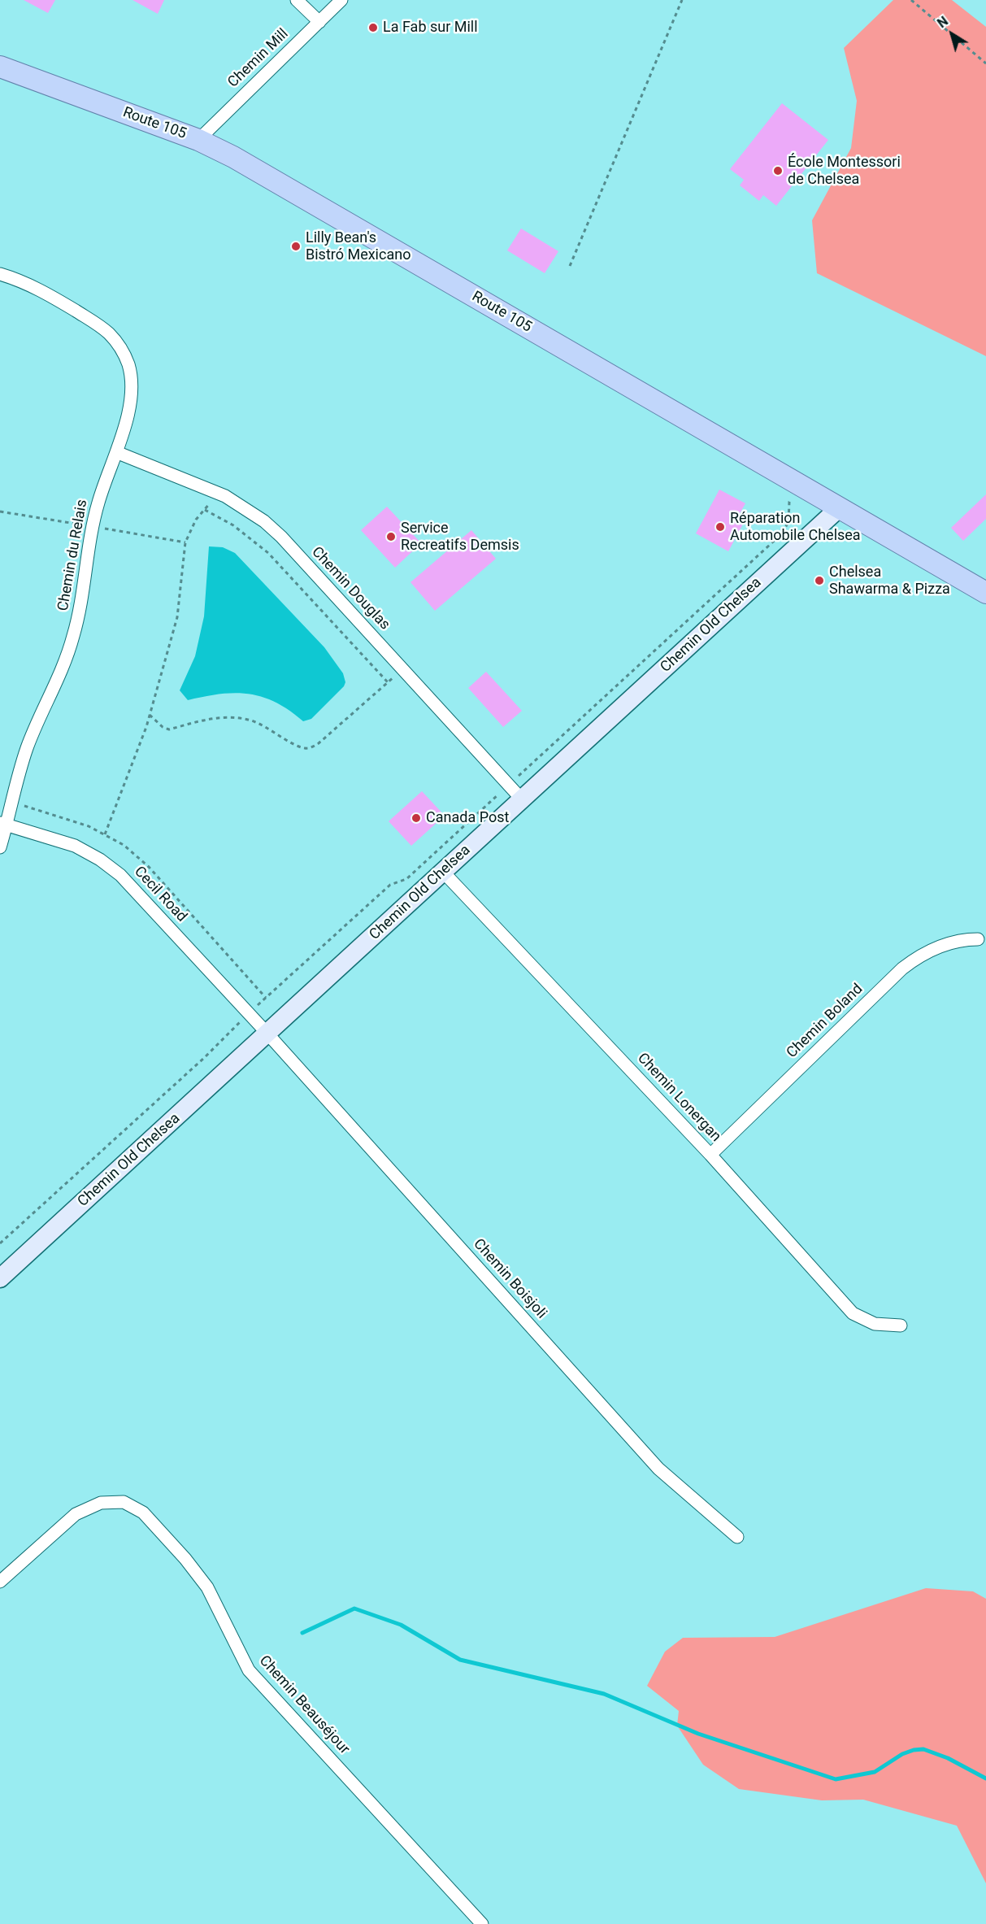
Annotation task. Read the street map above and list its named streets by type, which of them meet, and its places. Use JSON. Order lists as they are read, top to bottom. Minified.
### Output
{"streets":{"main road":["Route 105"],"street":["Chemin Mill","Chemin du Relais","Chemin Douglas","Chemin Old Chelsea","Cecil Road","Chemin Boland","Chemin Lonergan","Chemin Boisjoli","Chemin Beauséjour"]},"crossings":[["Chemin Mill","Route 105"],["Route 105","Chemin Old Chelsea"],["Chemin du Relais","Chemin Douglas"],["Chemin du Relais","Cecil Road"],["Chemin Douglas","Chemin Old Chelsea"],["Chemin Old Chelsea","Cecil Road"],["Chemin Old Chelsea","Chemin Lonergan"],["Chemin Old Chelsea","Chemin Boisjoli"],["Cecil Road","Chemin Boisjoli"],["Chemin Boland","Chemin Lonergan"]],"places":["La Fab sur Mill","École Montessori de Chelsea","Lilly Bean's Bistró Mexicano","Réparation Automobile Chelsea","Service Recreatifs Demsis","Chelsea Shawarma & Pizza","Canada Post"],"north":"top left"}
